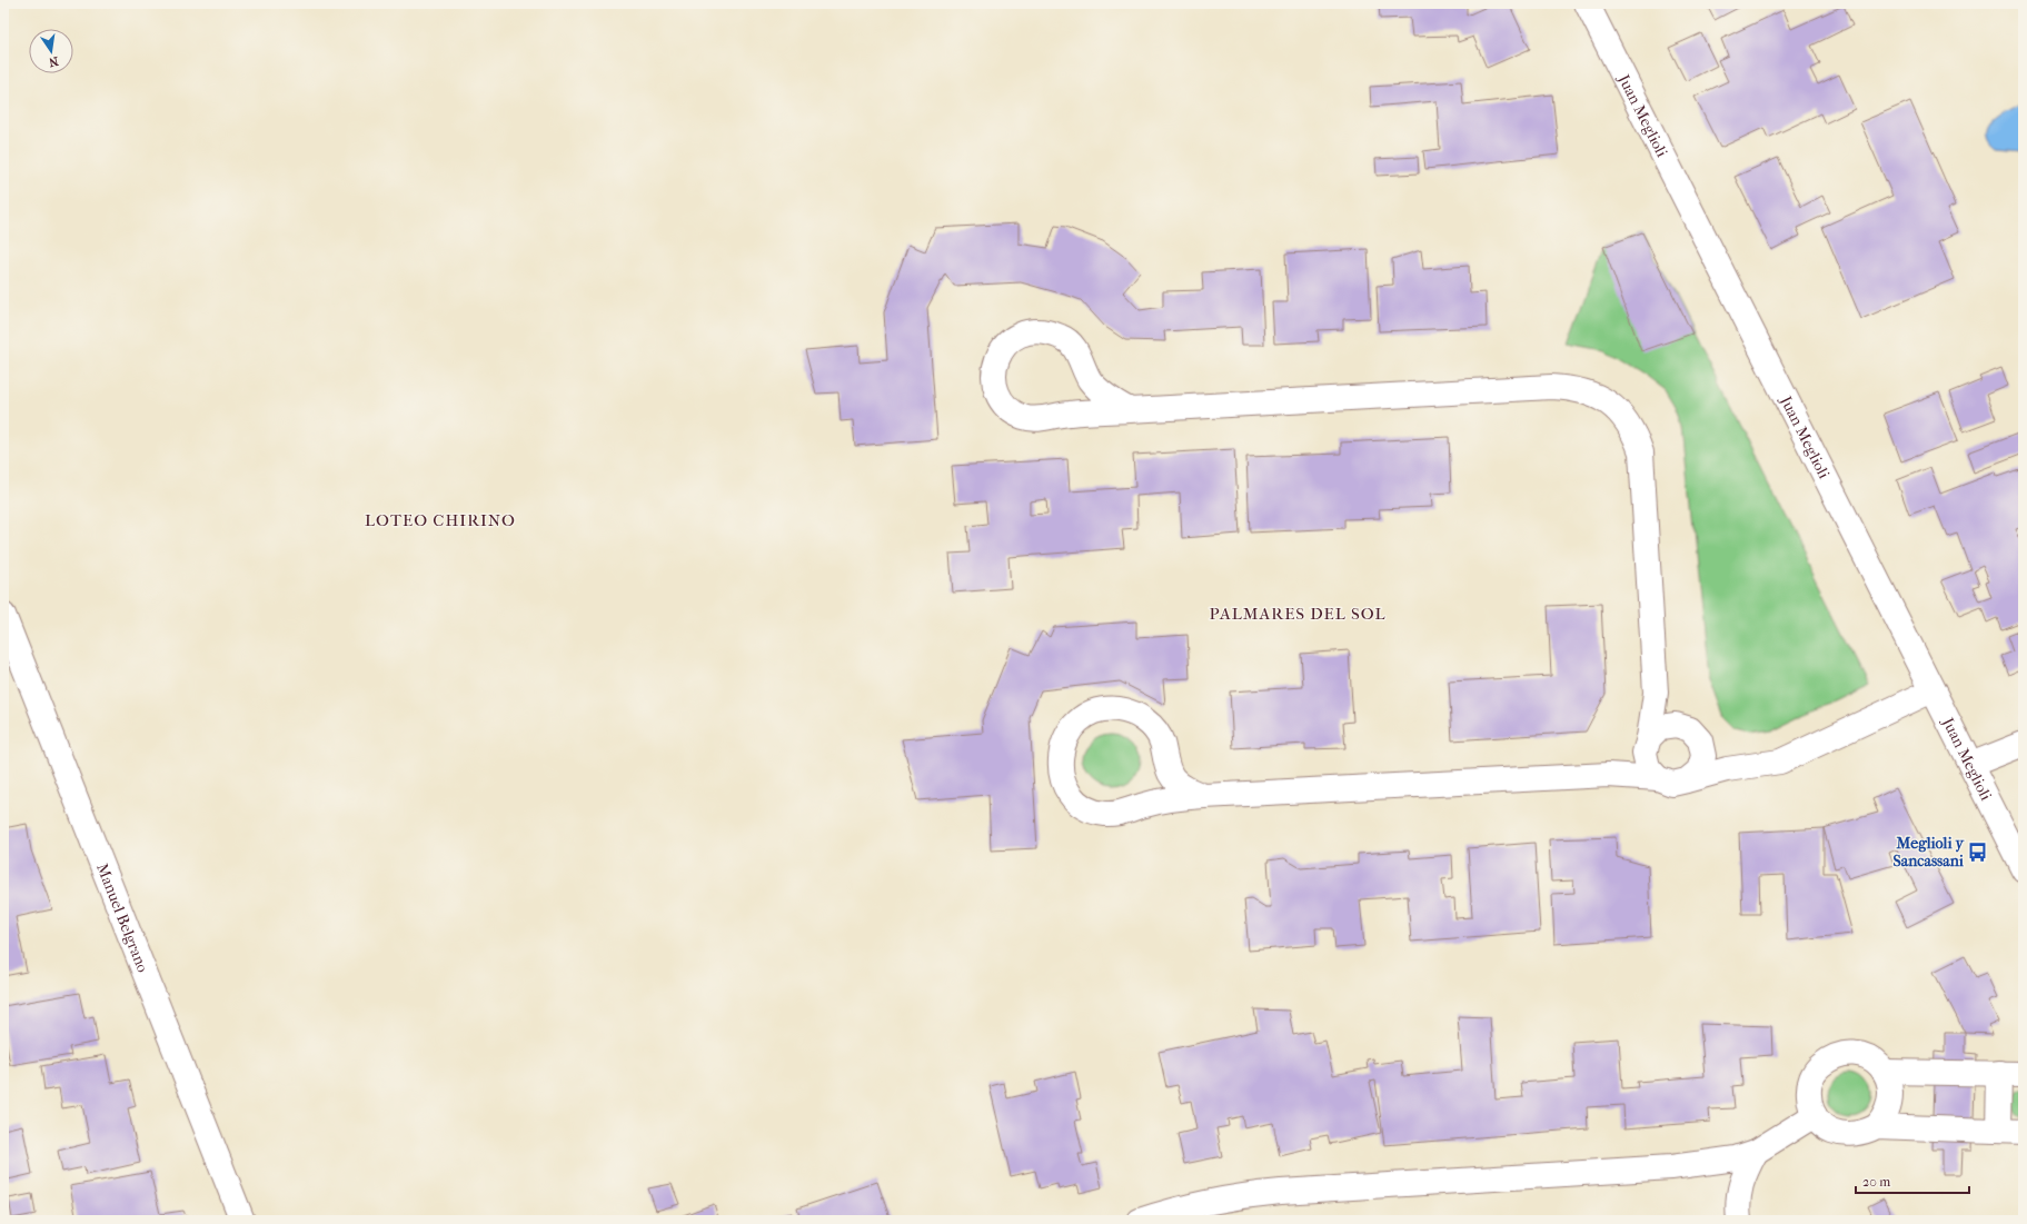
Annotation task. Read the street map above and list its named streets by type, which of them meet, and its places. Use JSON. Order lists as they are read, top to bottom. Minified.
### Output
{"streets":{"street":["Juan Meglioli","Manuel Belgrano"]},"districts":["LOTEO CHIRINO","PALMARES DEL SOL"],"places":{"bus stop":["Meglioli y Sancassani"]},"scale_bar":"20 m","north":"bottom"}
